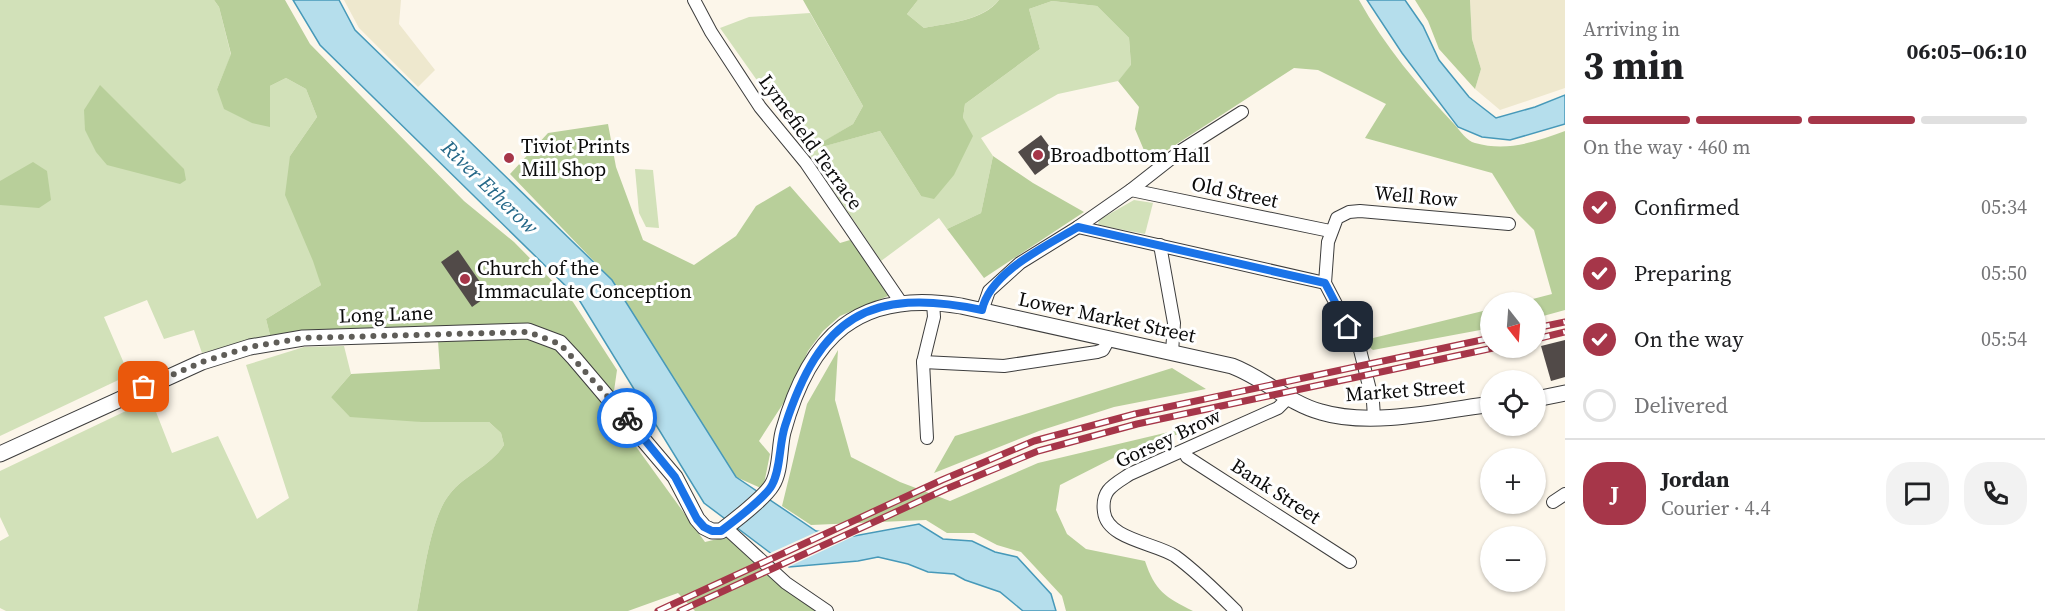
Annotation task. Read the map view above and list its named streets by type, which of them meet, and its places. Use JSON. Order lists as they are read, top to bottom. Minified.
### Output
{"streets":{"street":["Lymefield Terrace","Old Street","Well Row","Long Lane","Lower Market Street","Market Street","Gorsey Brow","Bank Street"]},"crossings":[["Lymefield Terrace","Lower Market Street"],["Old Street","Well Row"],["Long Lane","Lower Market Street"],["Lower Market Street","Market Street"],["Lower Market Street","Gorsey Brow"],["Market Street","Gorsey Brow"],["Gorsey Brow","Bank Street"]],"water":["River Etherow"],"places":["Broadbottom Hall","Tiviot Prints Mill Shop","Church of the Immaculate Conception"],"north":"bottom","page":{"heading":["3 min","Arriving in","06:05–06:10"],"panel":["Jordan","Courier · 4.4"],"bar":"On the way · 460 m","list":[["Confirmed","05:34"],["Preparing","05:50"],["On the way","05:54"],"Delivered"],"map_buttons":["+","−"],"round":"J"}}
